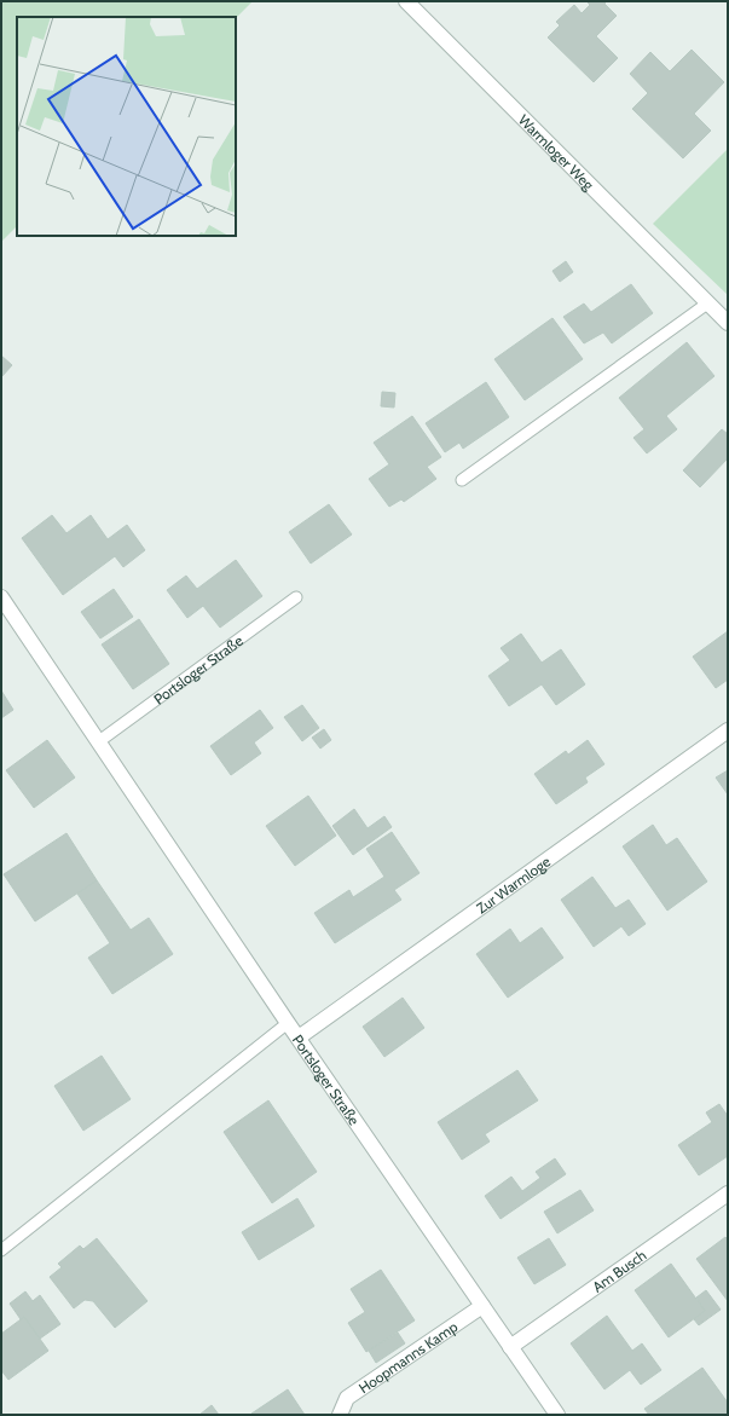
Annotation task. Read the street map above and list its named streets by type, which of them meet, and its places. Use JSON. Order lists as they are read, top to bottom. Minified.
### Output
{"streets":{"street":["Warmloger Weg","Portsloger Straße","Zur Warmloge","Am Busch","Hoopmanns Kamp"]},"crossings":[["Portsloger Straße","Zur Warmloge"],["Portsloger Straße","Am Busch"],["Portsloger Straße","Hoopmanns Kamp"]]}
